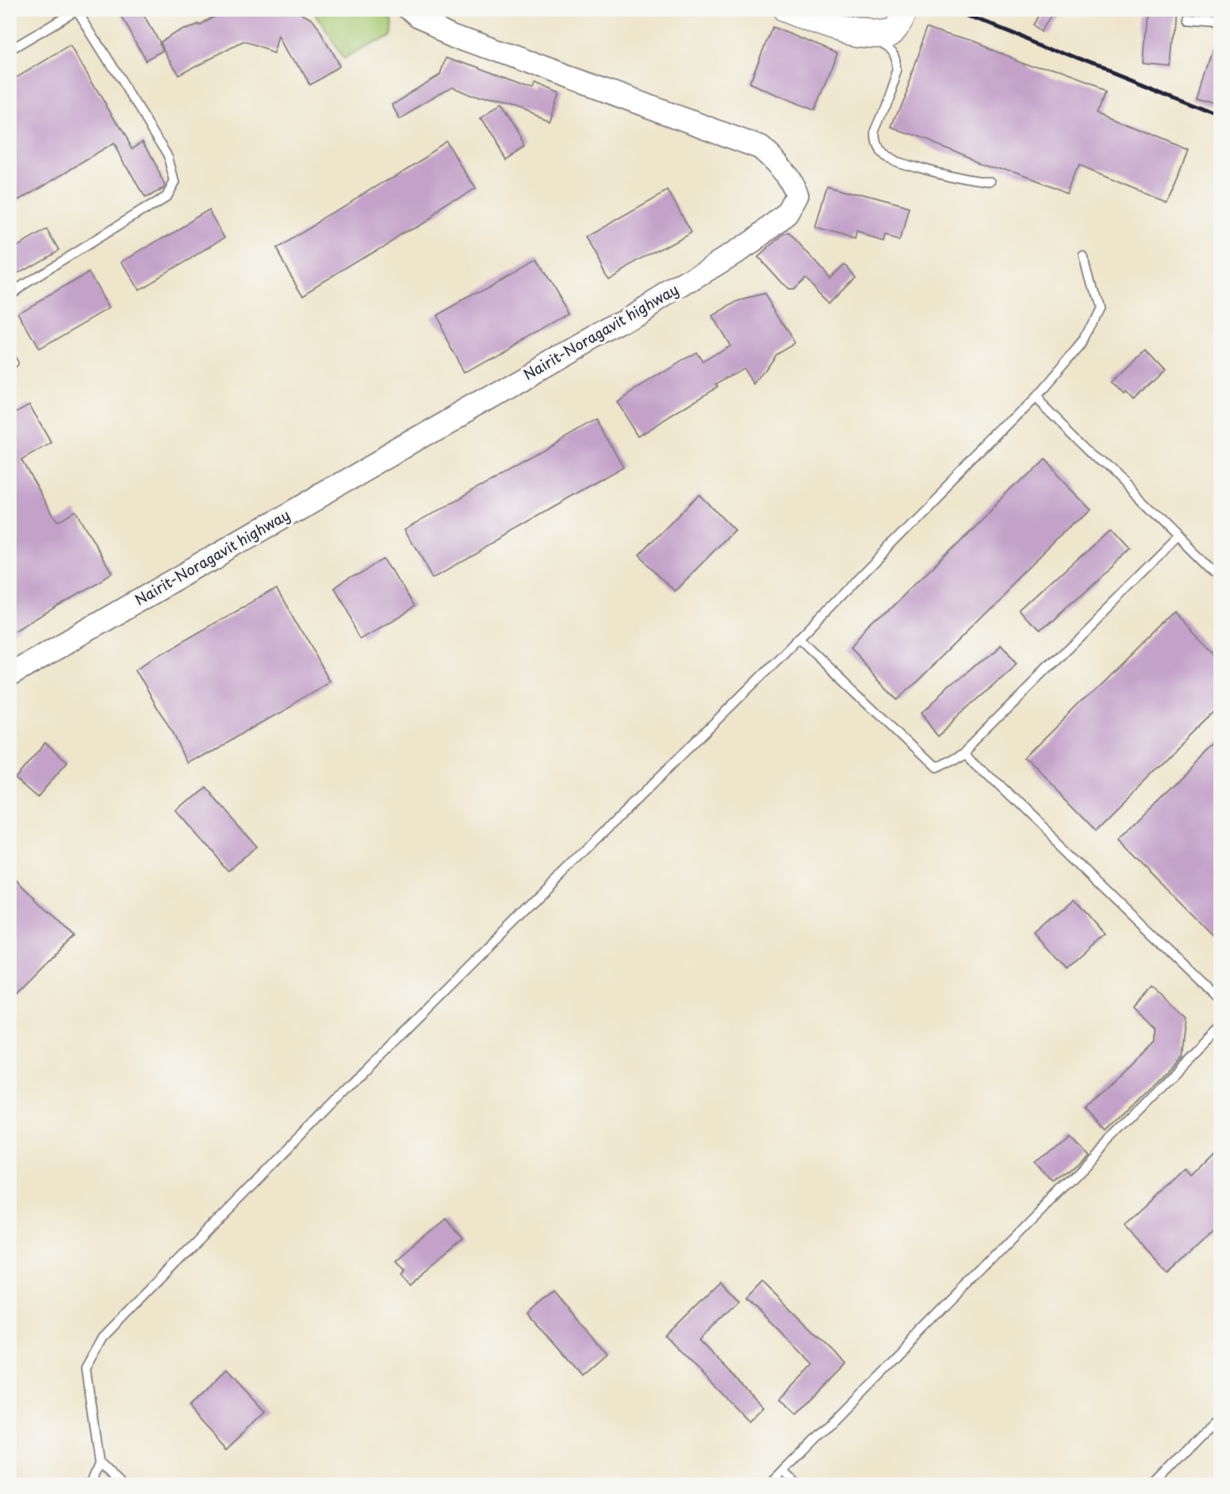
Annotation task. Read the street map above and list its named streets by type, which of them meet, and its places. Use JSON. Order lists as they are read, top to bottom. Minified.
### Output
{"streets":{"street":["Nairit-Noragavit highway"]}}
